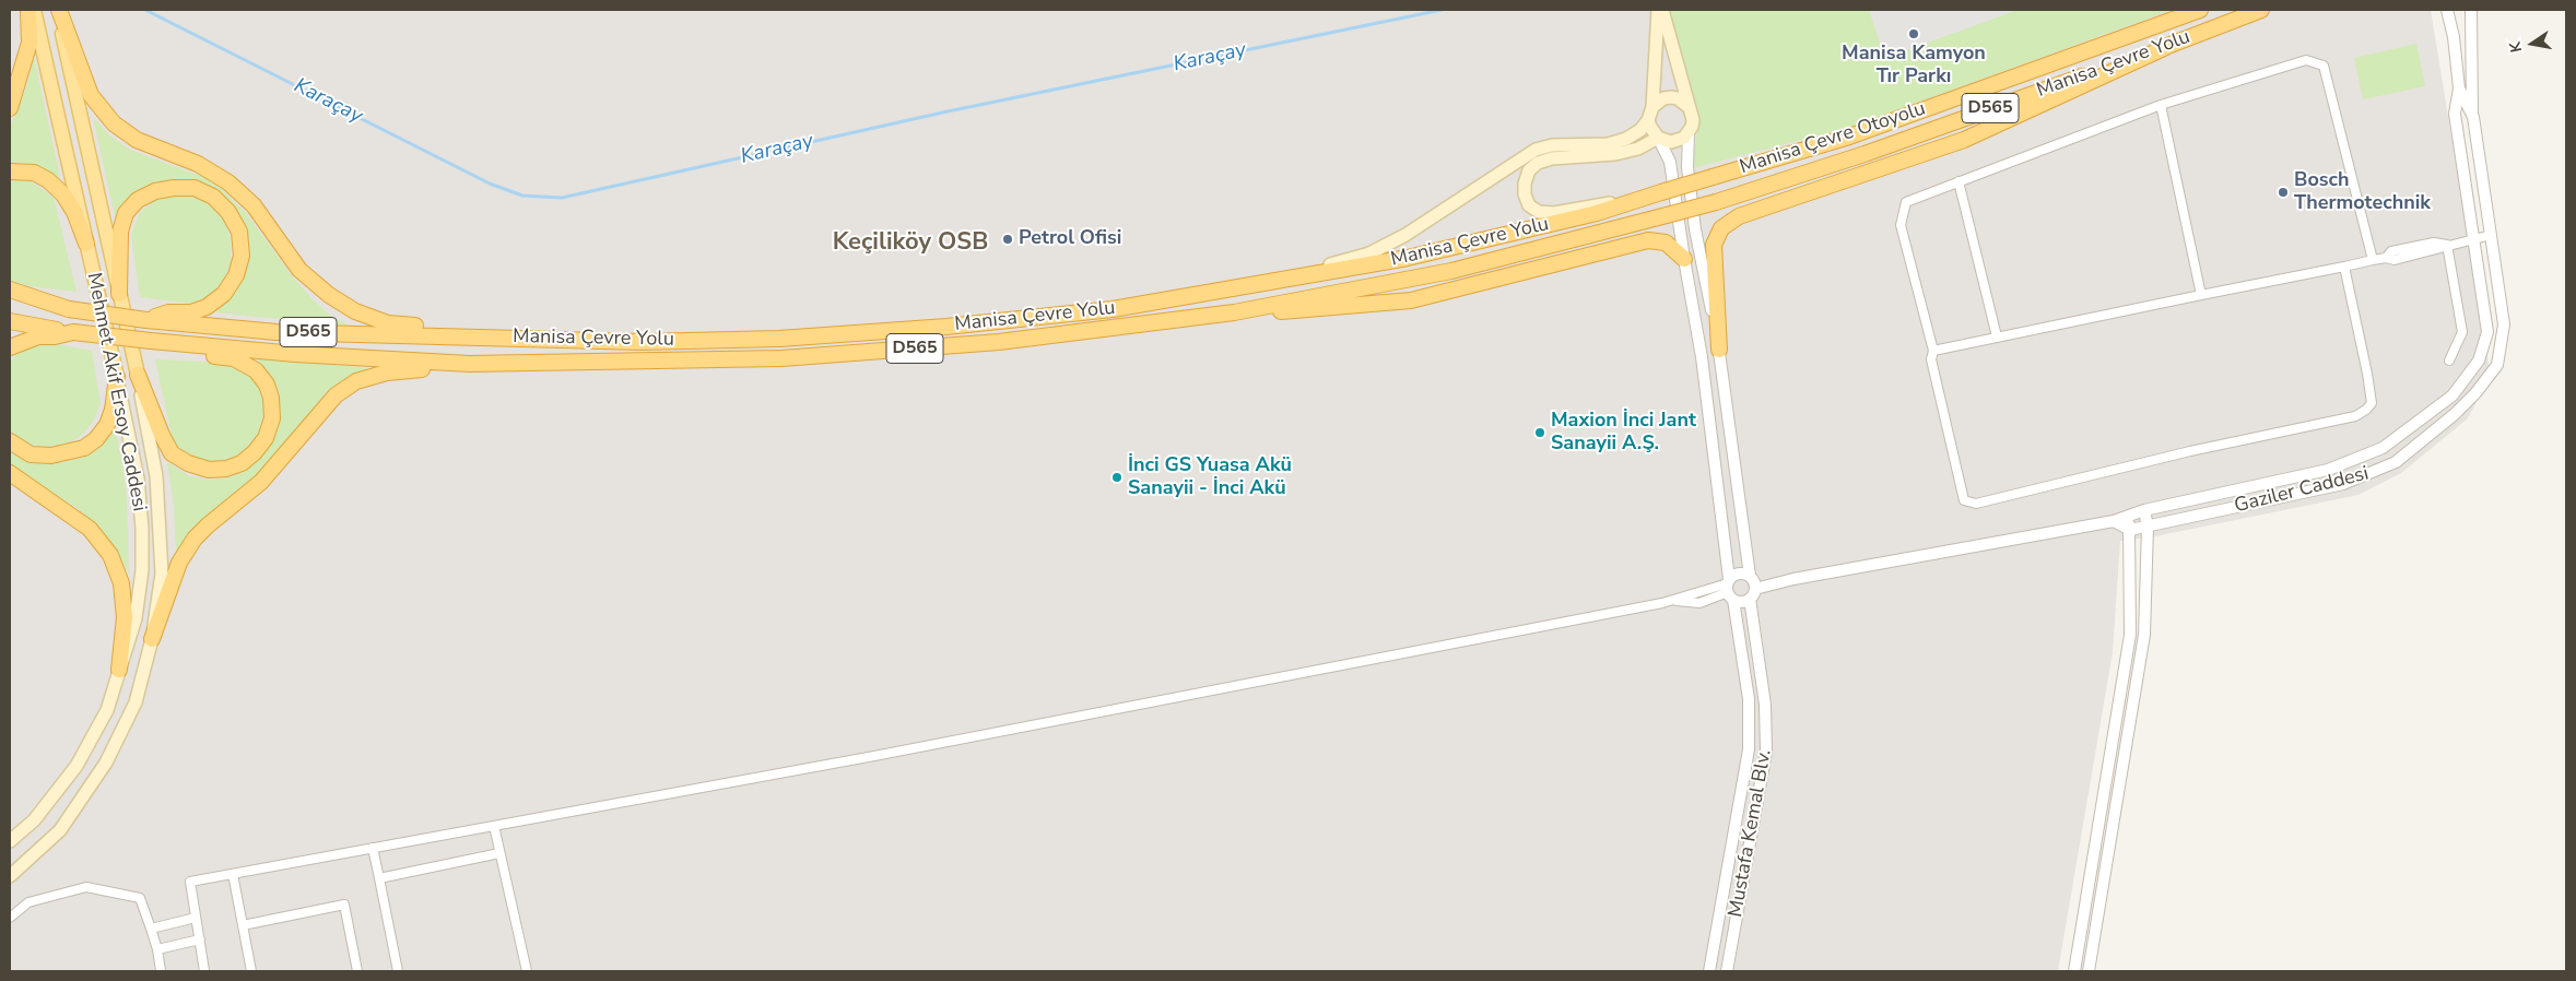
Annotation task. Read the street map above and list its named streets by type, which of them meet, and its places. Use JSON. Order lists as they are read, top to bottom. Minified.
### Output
{"streets":{"highway":["Manisa Çevre Yolu","D565","Manisa Çevre Otoyolu"],"main road":["Mehmet Akif Ersoy Caddesi"],"street":["Gaziler Caddesi","Mustafa Kemal Blv."]},"crossings":[["Manisa Çevre Yolu","D565"],["Manisa Çevre Yolu","Manisa Çevre Otoyolu"],["Gaziler Caddesi","Mustafa Kemal Blv."]],"districts":["Keçiliköy OSB"],"water":["Karaçay"],"places":["Manisa Kamyon Tır Parkı","Bosch Thermotechnik","Petrol Ofisi","Maxion İnci Jant Sanayii A.Ş.","İnci GS Yuasa Akü Sanayii - İnci Akü"],"north":"left"}
